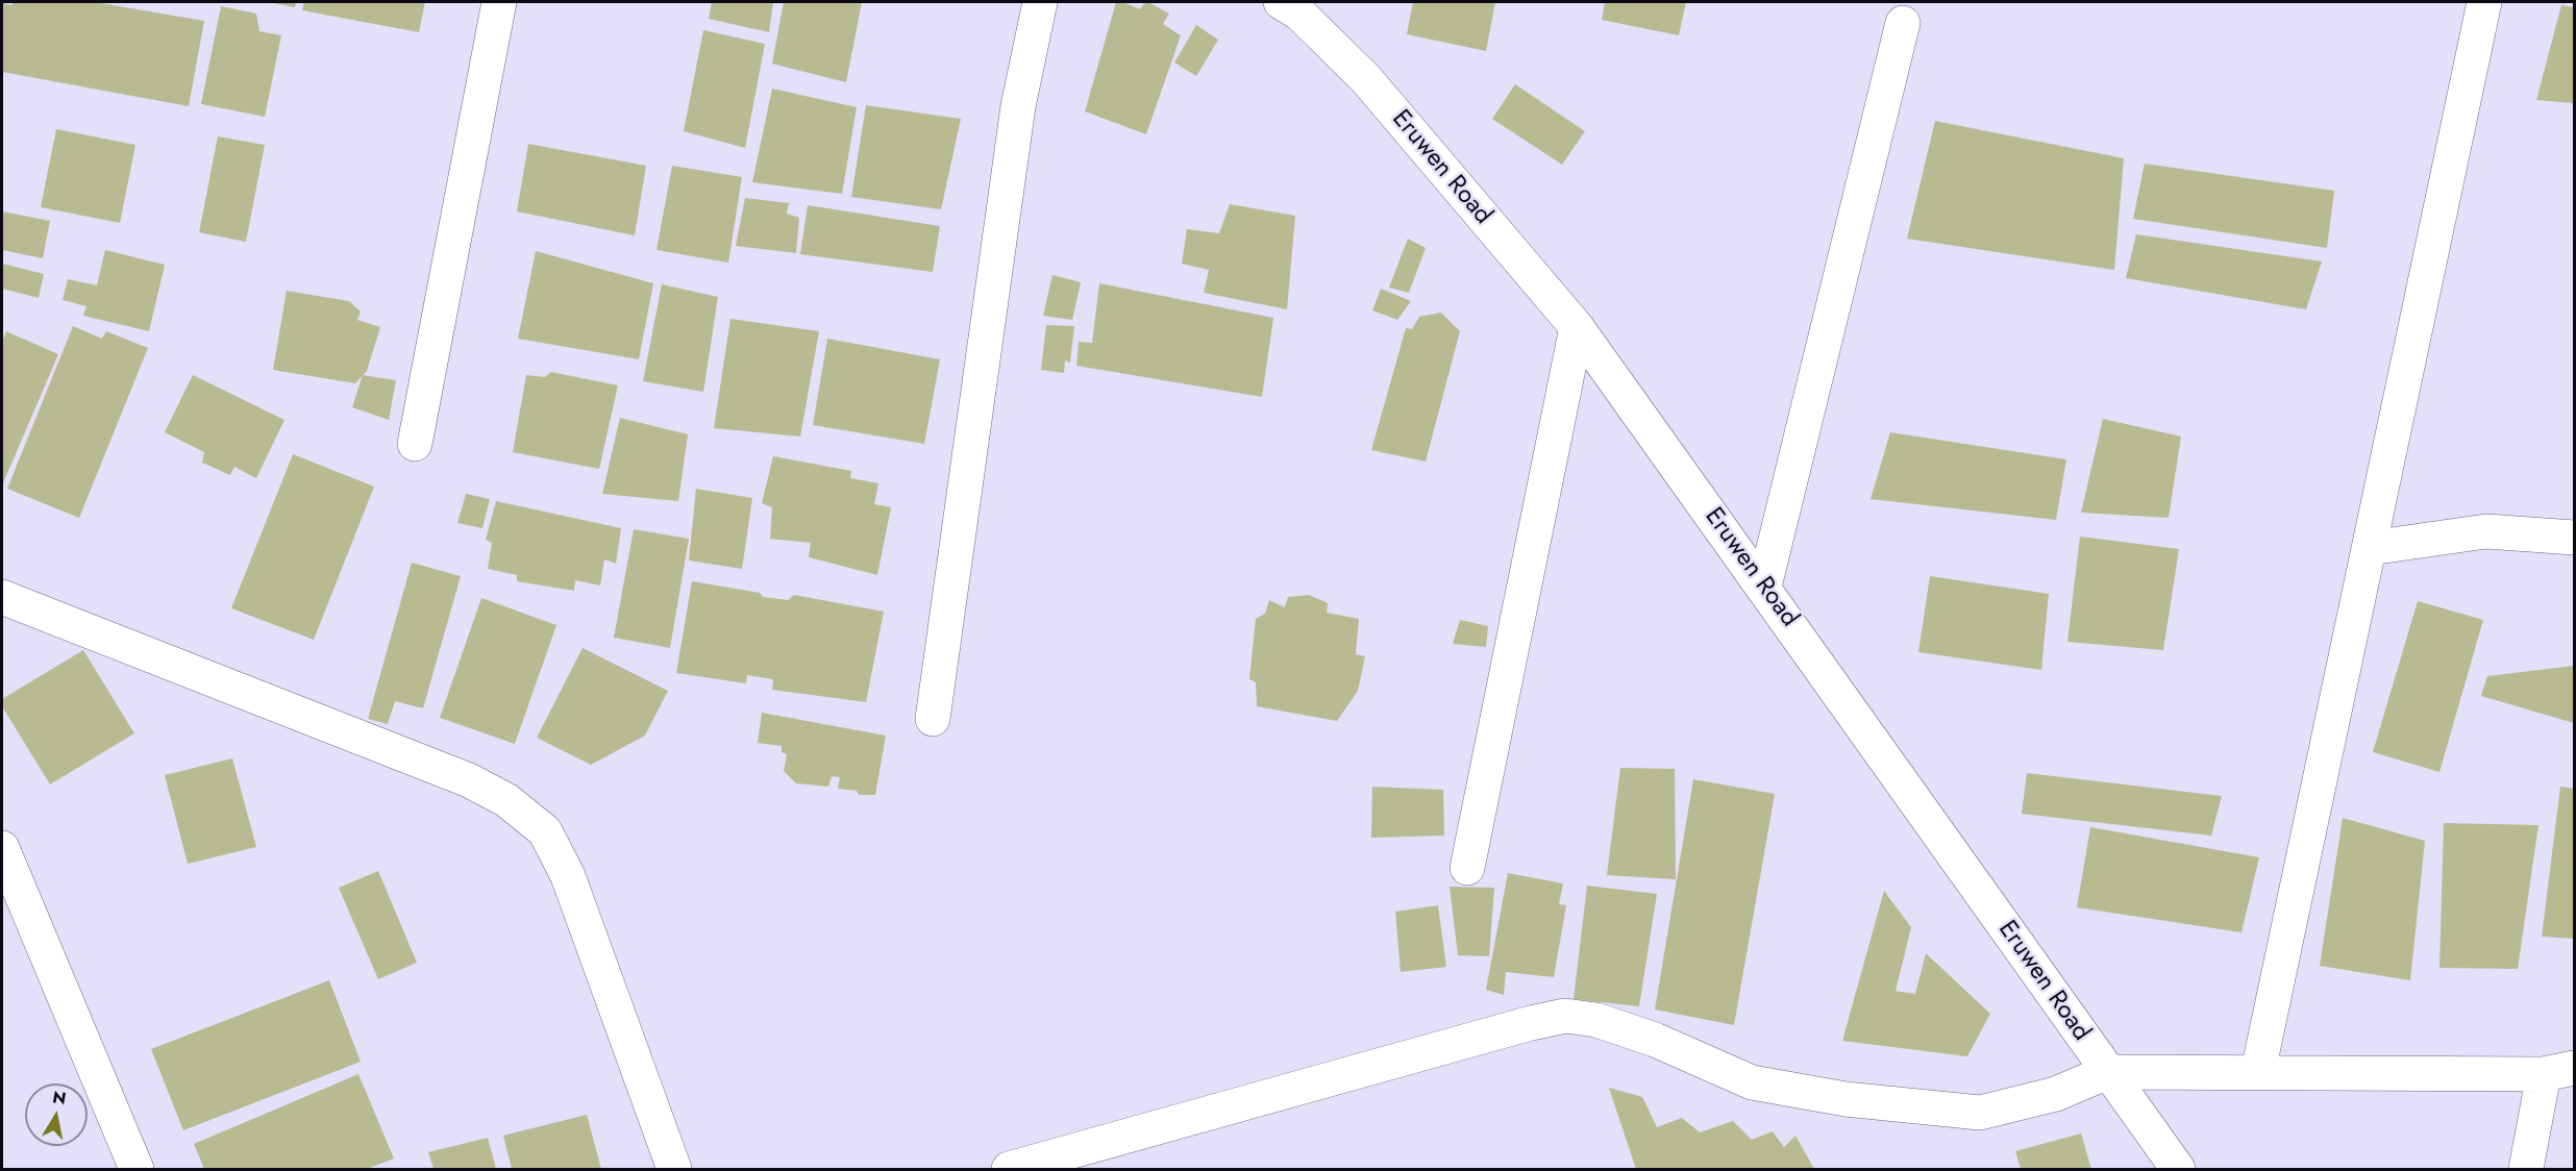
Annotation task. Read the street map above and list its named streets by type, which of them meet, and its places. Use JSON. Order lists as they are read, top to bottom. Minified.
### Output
{"streets":{"street":["Eruwen Road"]},"north":"top"}
